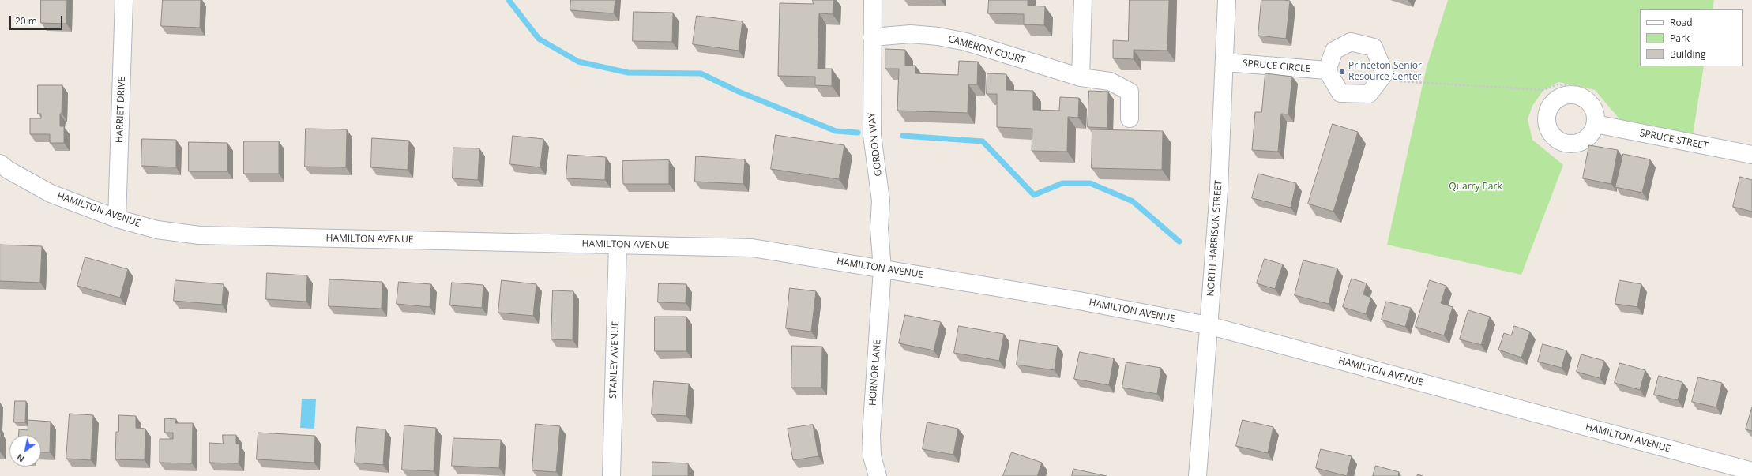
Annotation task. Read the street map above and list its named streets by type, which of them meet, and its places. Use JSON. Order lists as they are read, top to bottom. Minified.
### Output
{"streets":{"street":["CAMERON COURT","SPRUCE CIRCLE","HARRIET DRIVE","SPRUCE STREET","GORDON WAY","HAMILTON AVENUE","NORTH HARRISON STREET","STANLEY AVENUE","HORNOR LANE"]},"crossings":[["CAMERON COURT","GORDON WAY"],["SPRUCE CIRCLE","NORTH HARRISON STREET"],["HARRIET DRIVE","HAMILTON AVENUE"],["GORDON WAY","HAMILTON AVENUE"],["GORDON WAY","HORNOR LANE"],["HAMILTON AVENUE","NORTH HARRISON STREET"],["HAMILTON AVENUE","STANLEY AVENUE"],["HAMILTON AVENUE","HORNOR LANE"]],"parks":["Quarry Park"],"places":["Princeton Senior Resource Center"],"legend":["Road","Park","Building"],"scale_bar":"20 m","north":"bottom left"}
